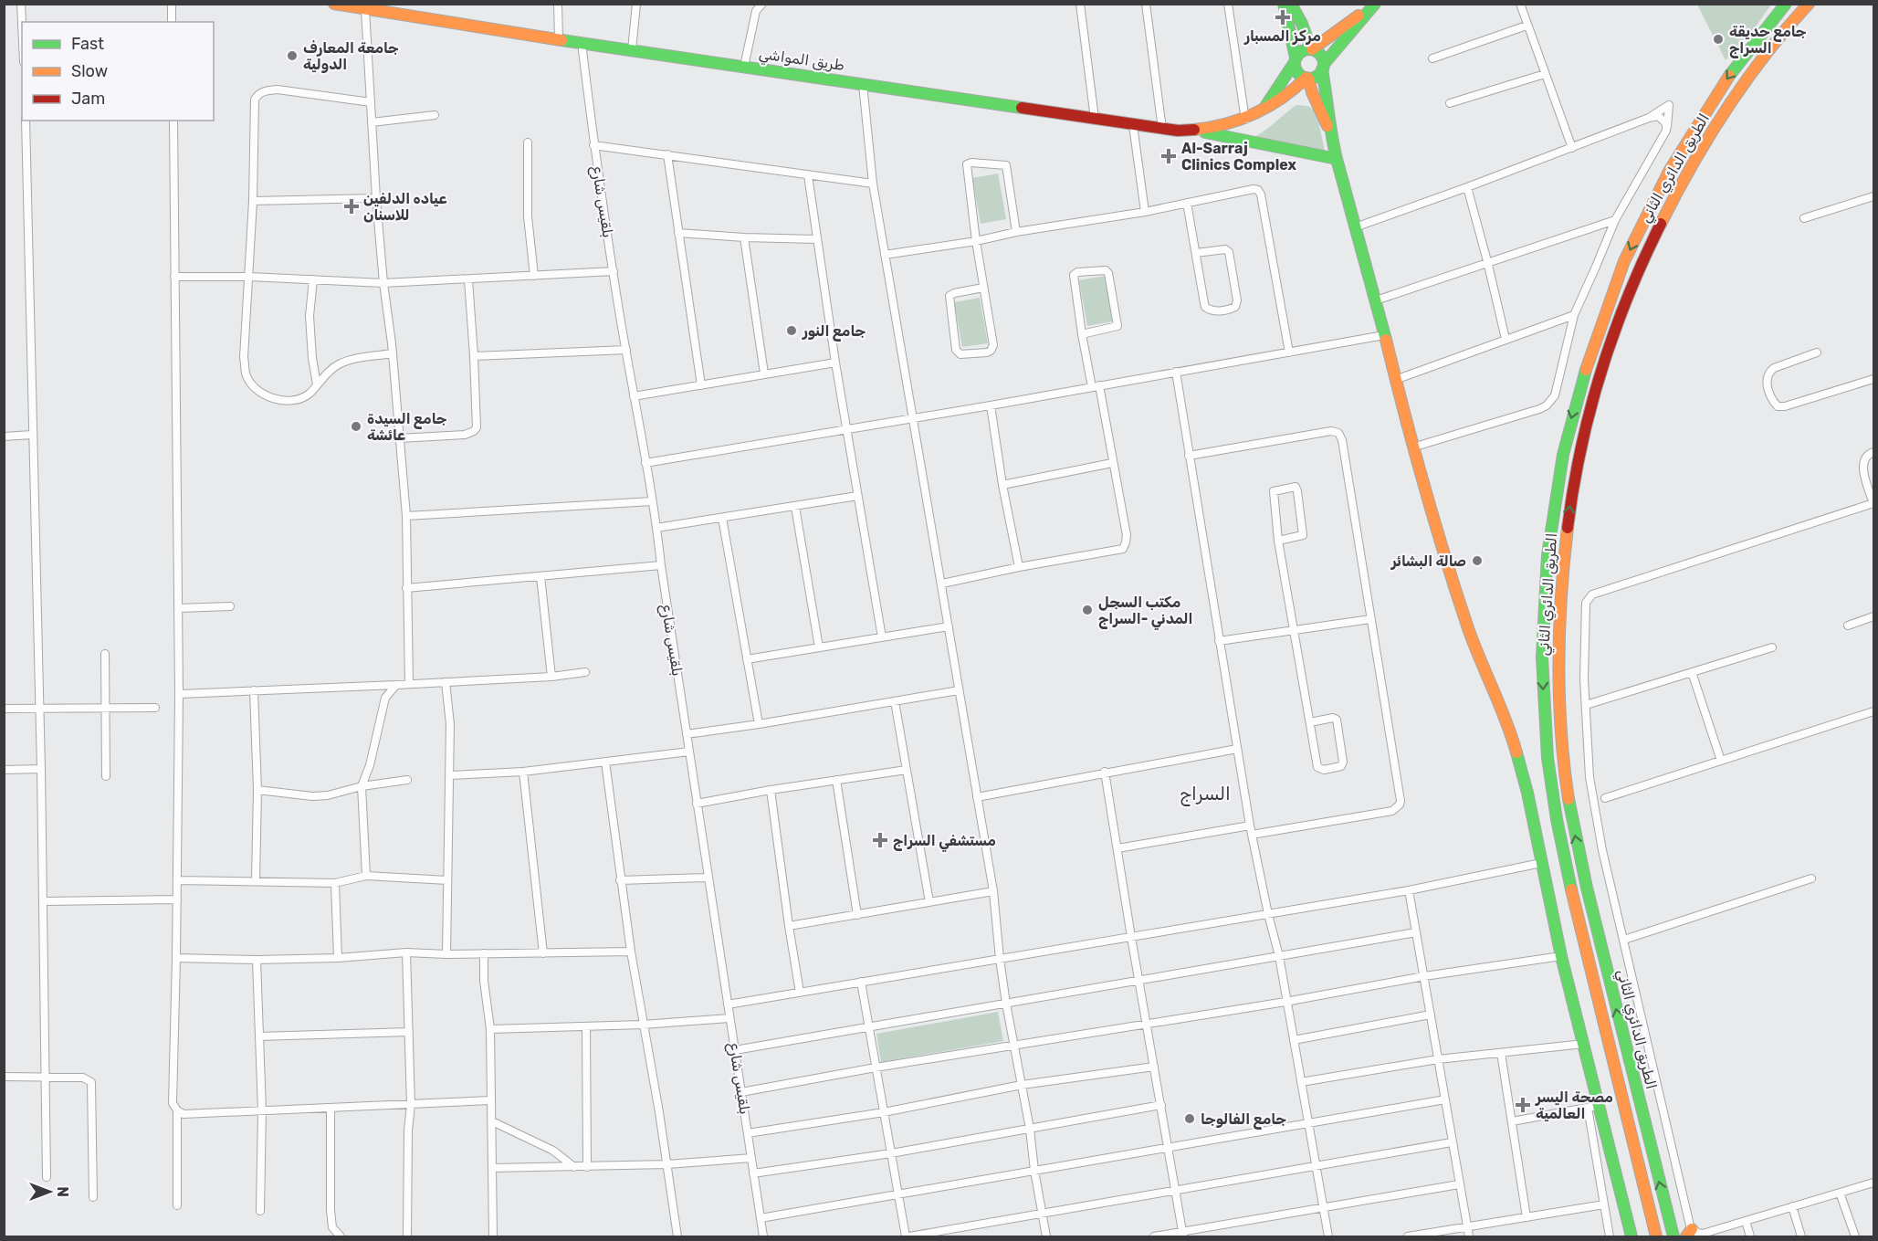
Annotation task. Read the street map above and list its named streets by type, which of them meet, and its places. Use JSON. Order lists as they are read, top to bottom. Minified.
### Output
{"streets":{"main road":["طريق المواشي","الطريق الدائري الثاني"],"street":["بلقيس شارع"]},"crossings":[["طريق المواشي","بلقيس شارع"]],"districts":["السراج"],"places":{"health":["مركز المسبار","Al-Sarraj Clinics Complex","عياده الدلفين للاسنان","مستشفي السراج","مصحة اليسر العالمية"],"other":["جامع حديقة السراج","جامعة المعارف الدولية","جامع النور","جامع السيدة عائشة","صالة البشائر","مكتب السجل المدني -السراج","جامع الفالوجا"]},"legend":["Fast","Slow","Jam"],"north":"right"}
